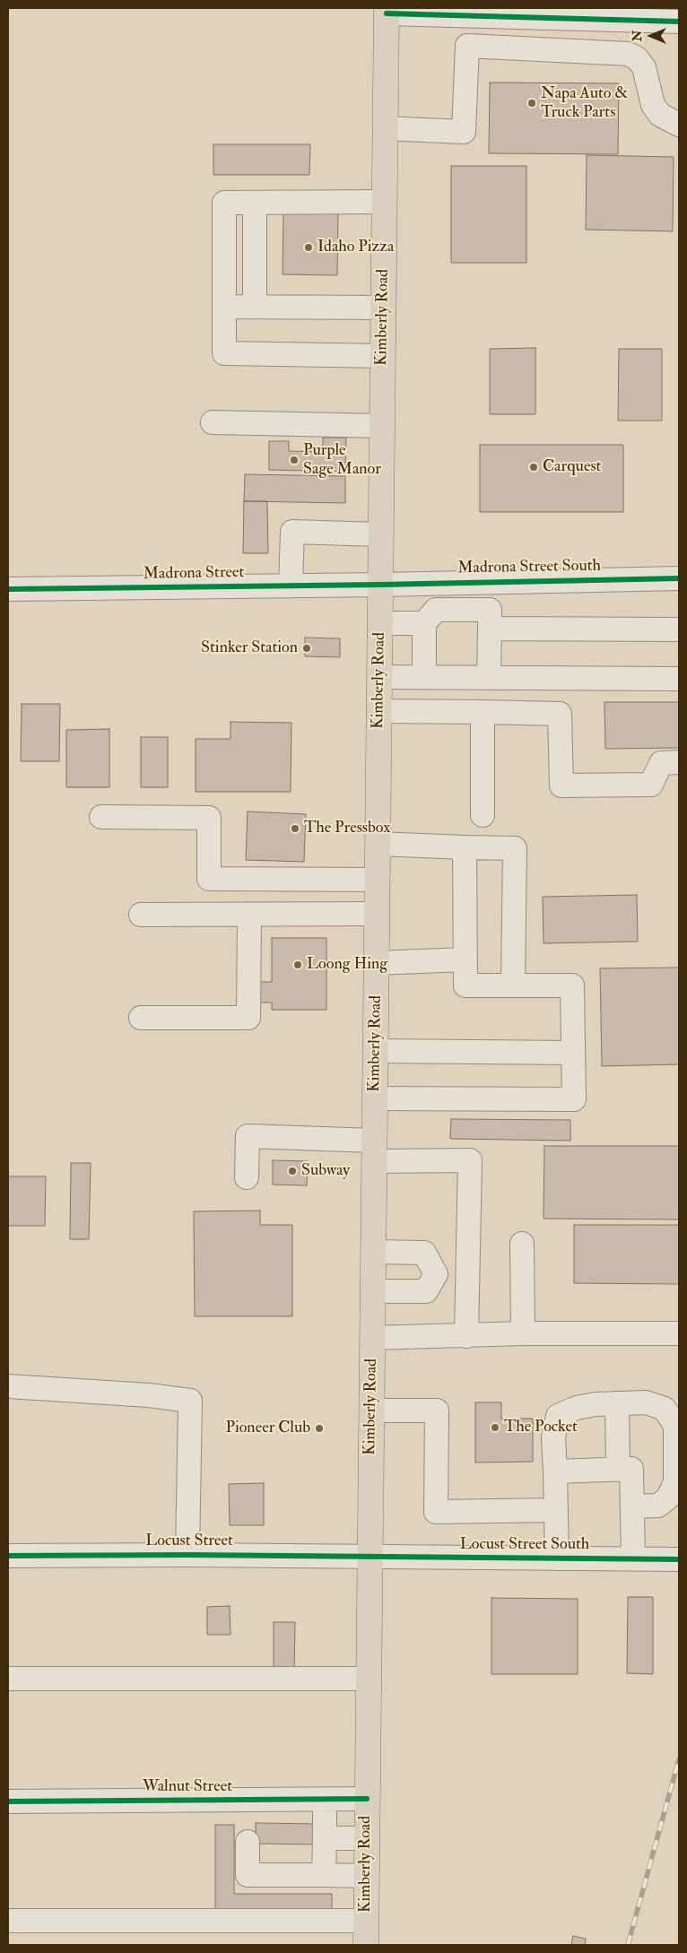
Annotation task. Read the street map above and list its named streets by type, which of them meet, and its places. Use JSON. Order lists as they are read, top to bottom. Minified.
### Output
{"streets":{"main road":["Kimberly Road"],"street":["Madrona Street South","Madrona Street","Locust Street","Locust Street South","Walnut Street"]},"crossings":[["Kimberly Road","Madrona Street South"],["Kimberly Road","Madrona Street"],["Kimberly Road","Locust Street"],["Kimberly Road","Locust Street South"],["Kimberly Road","Walnut Street"],["Madrona Street South","Madrona Street"],["Locust Street","Locust Street South"]],"places":["Napa Auto & Truck Parts","Idaho Pizza","Purple Sage Manor","Carquest","Stinker Station","The Pressbox","Loong Hing","Subway","The Pocket","Pioneer Club"],"north":"left"}
